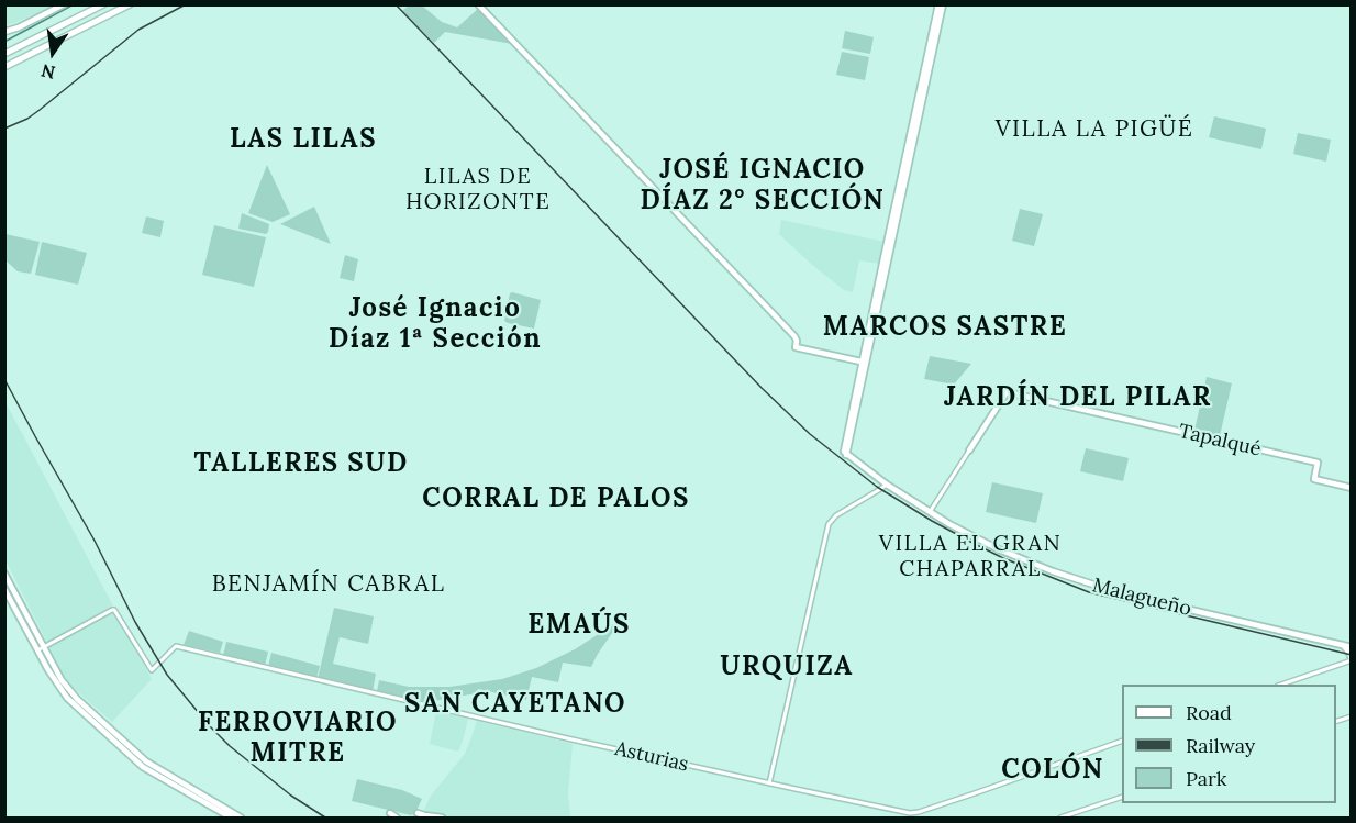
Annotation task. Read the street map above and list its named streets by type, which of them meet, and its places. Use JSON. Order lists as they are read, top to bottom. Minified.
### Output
{"streets":{"main road":["Tapalqué","Malagueño"],"street":["Asturias"]},"districts":["VILLA LA PIGÜÉ","LAS LILAS","JOSÉ IGNACIO DÍAZ 2° SECCIÓN","LILAS DE HORIZONTE","José Ignacio Díaz 1ª Sección","MARCOS SASTRE","JARDÍN DEL PILAR","TALLERES SUD","CORRAL DE PALOS","VILLA EL GRAN CHAPARRAL","BENJAMÍN CABRAL","EMAÚS","URQUIZA","SAN CAYETANO","FERROVIARIO MITRE","COLÓN"],"legend":["Road","Railway","Park"],"north":"bottom"}
